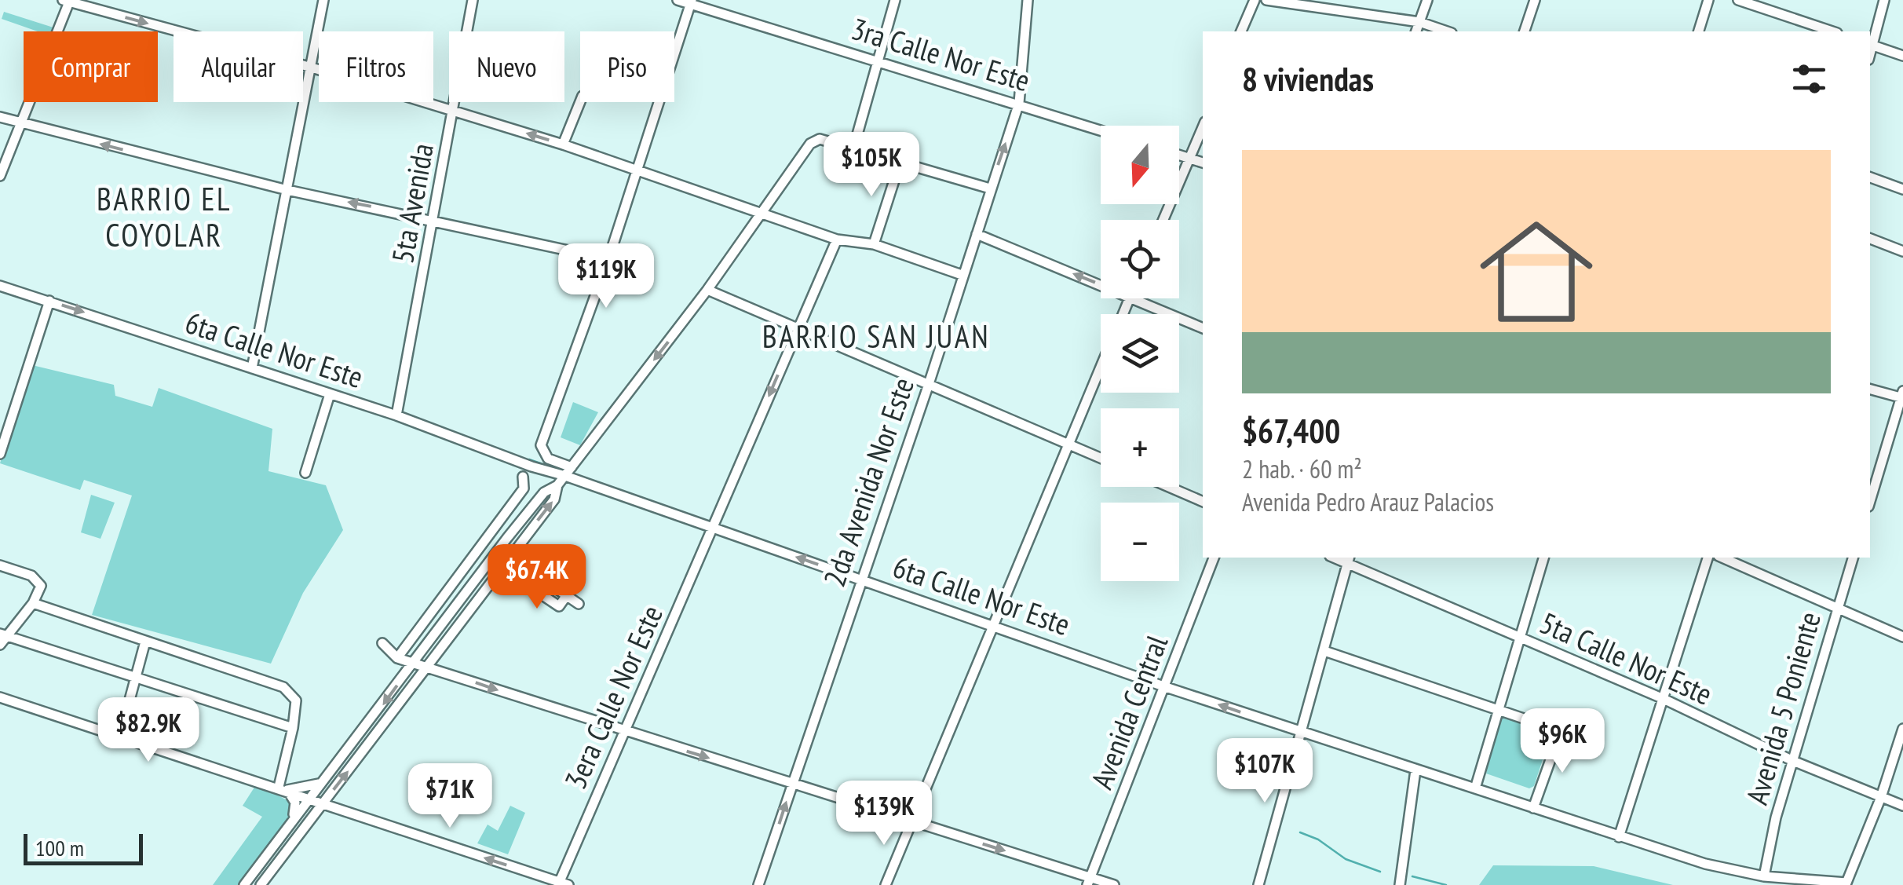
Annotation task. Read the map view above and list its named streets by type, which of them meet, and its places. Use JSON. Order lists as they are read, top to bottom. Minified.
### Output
{"streets":{"street":["3ra Calle Nor Este","5ta Avenida","6ta Calle Nor Este","2da Avenida Nor Este","5ta Calle Nor Este","3era Calle Nor Este","Avenida 5 Poniente","Avenida Central"]},"crossings":[["3ra Calle Nor Este","2da Avenida Nor Este"],["5ta Avenida","6ta Calle Nor Este"],["6ta Calle Nor Este","2da Avenida Nor Este"],["6ta Calle Nor Este","3era Calle Nor Este"],["6ta Calle Nor Este","Avenida Central"],["5ta Calle Nor Este","Avenida 5 Poniente"]],"districts":["BARRIO EL COYOLAR","BARRIO SAN JUAN"],"scale_bar":"100 m","north":"bottom","page":{"chip":["Comprar","Alquilar","Filtros","Nuevo","Piso"],"heading":"8 viviendas","map_buttons":["+","−"],"list":[{"name":"$67,400","note":"2 hab. · 60 m² · Avenida Pedro Arauz Palacios"}],"price":["$105K","$119K","$67.4K","$82.9K","$96K","$107K","$71K","$139K"],"scale":"100 m"}}
